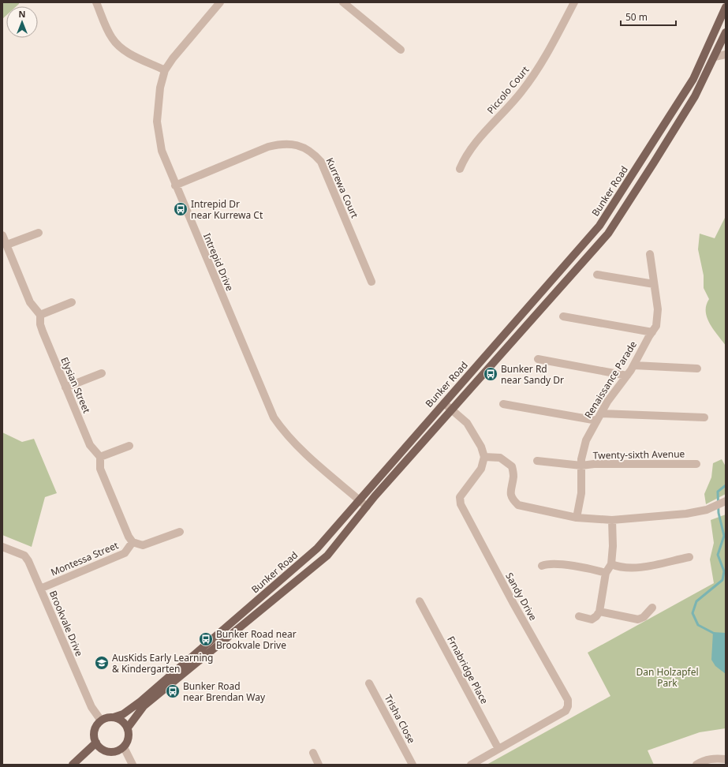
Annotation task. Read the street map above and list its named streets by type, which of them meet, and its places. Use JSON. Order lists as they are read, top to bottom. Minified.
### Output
{"streets":{"main road":["Bunker Road"],"street":["Piccolo Court","Kurrewa Court","Intrepid Drive","Renaissance Parade","Elysian Street","Twenty-sixth Avenue","Montessa Street","Sandy Drive","Brookvale Drive","Frnabridge Place","Trisha Close"]},"crossings":[["Kurrewa Court","Intrepid Drive"],["Bunker Road","Intrepid Drive"],["Bunker Road","Brookvale Drive"],["Renaissance Parade","Twenty-sixth Avenue"],["Montessa Street","Brookvale Drive"],["Sandy Drive","Frnabridge Place"]],"parks":["Dan Holzapfel Park"],"places":{"bus stop":["Intrepid Dr near Kurrewa Ct","Bunker Rd near Sandy Dr","Bunker Road near Brookvale Drive","Bunker Road near Brendan Way"],"school or university":["AusKids Early Learning & Kindergarten"]},"scale_bar":"50 m","north":"top"}
